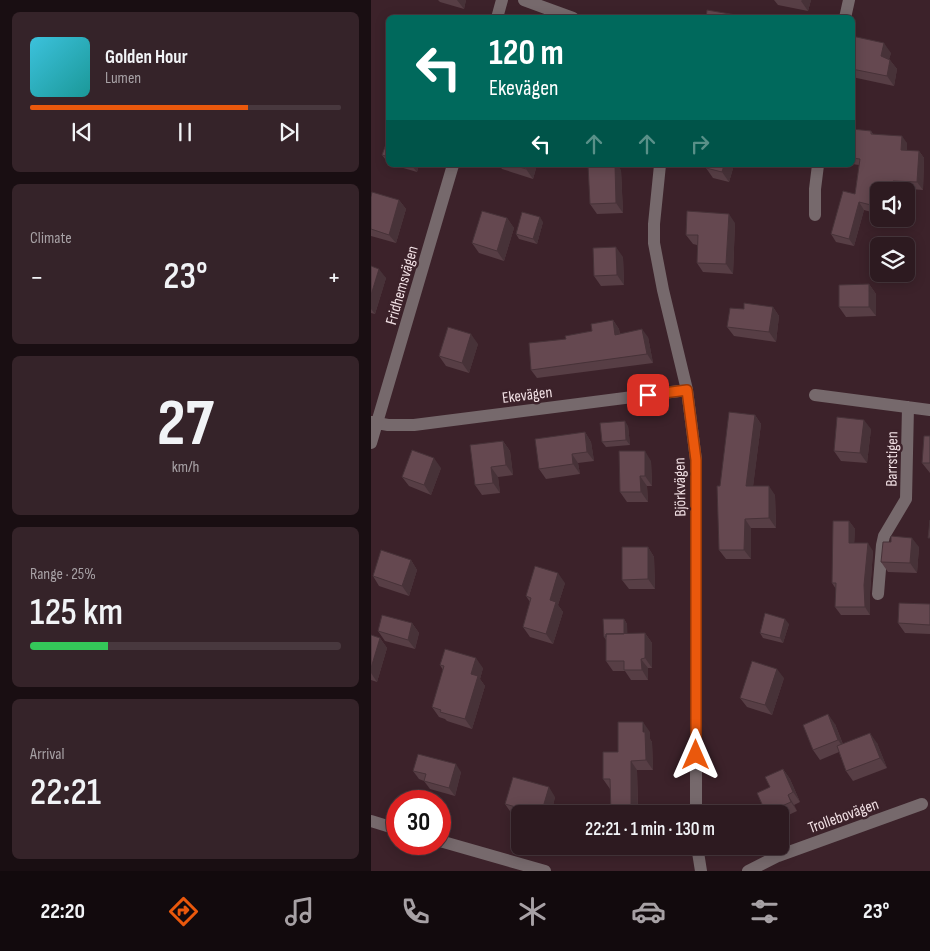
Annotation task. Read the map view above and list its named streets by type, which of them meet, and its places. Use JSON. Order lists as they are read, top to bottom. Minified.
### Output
{"streets":{"street":["Fridhemsvägen","Ekevägen","Barrstigen","Björkvägen","Trollebovägen"]},"crossings":[["Fridhemsvägen","Ekevägen"],["Ekevägen","Björkvägen"]],"page":{"turn":["120 m","Ekevägen"],"song":["Golden Hour","Lumen"],"tile":["Climate",["27","km/h"],["Range · 25%","125 km"],["Arrival","22:21"]],"heat":["−","23°","+"],"limit":"30","trip":"22:21 · 1 min · 130 m","tabs":["22:20","23°"]}}
